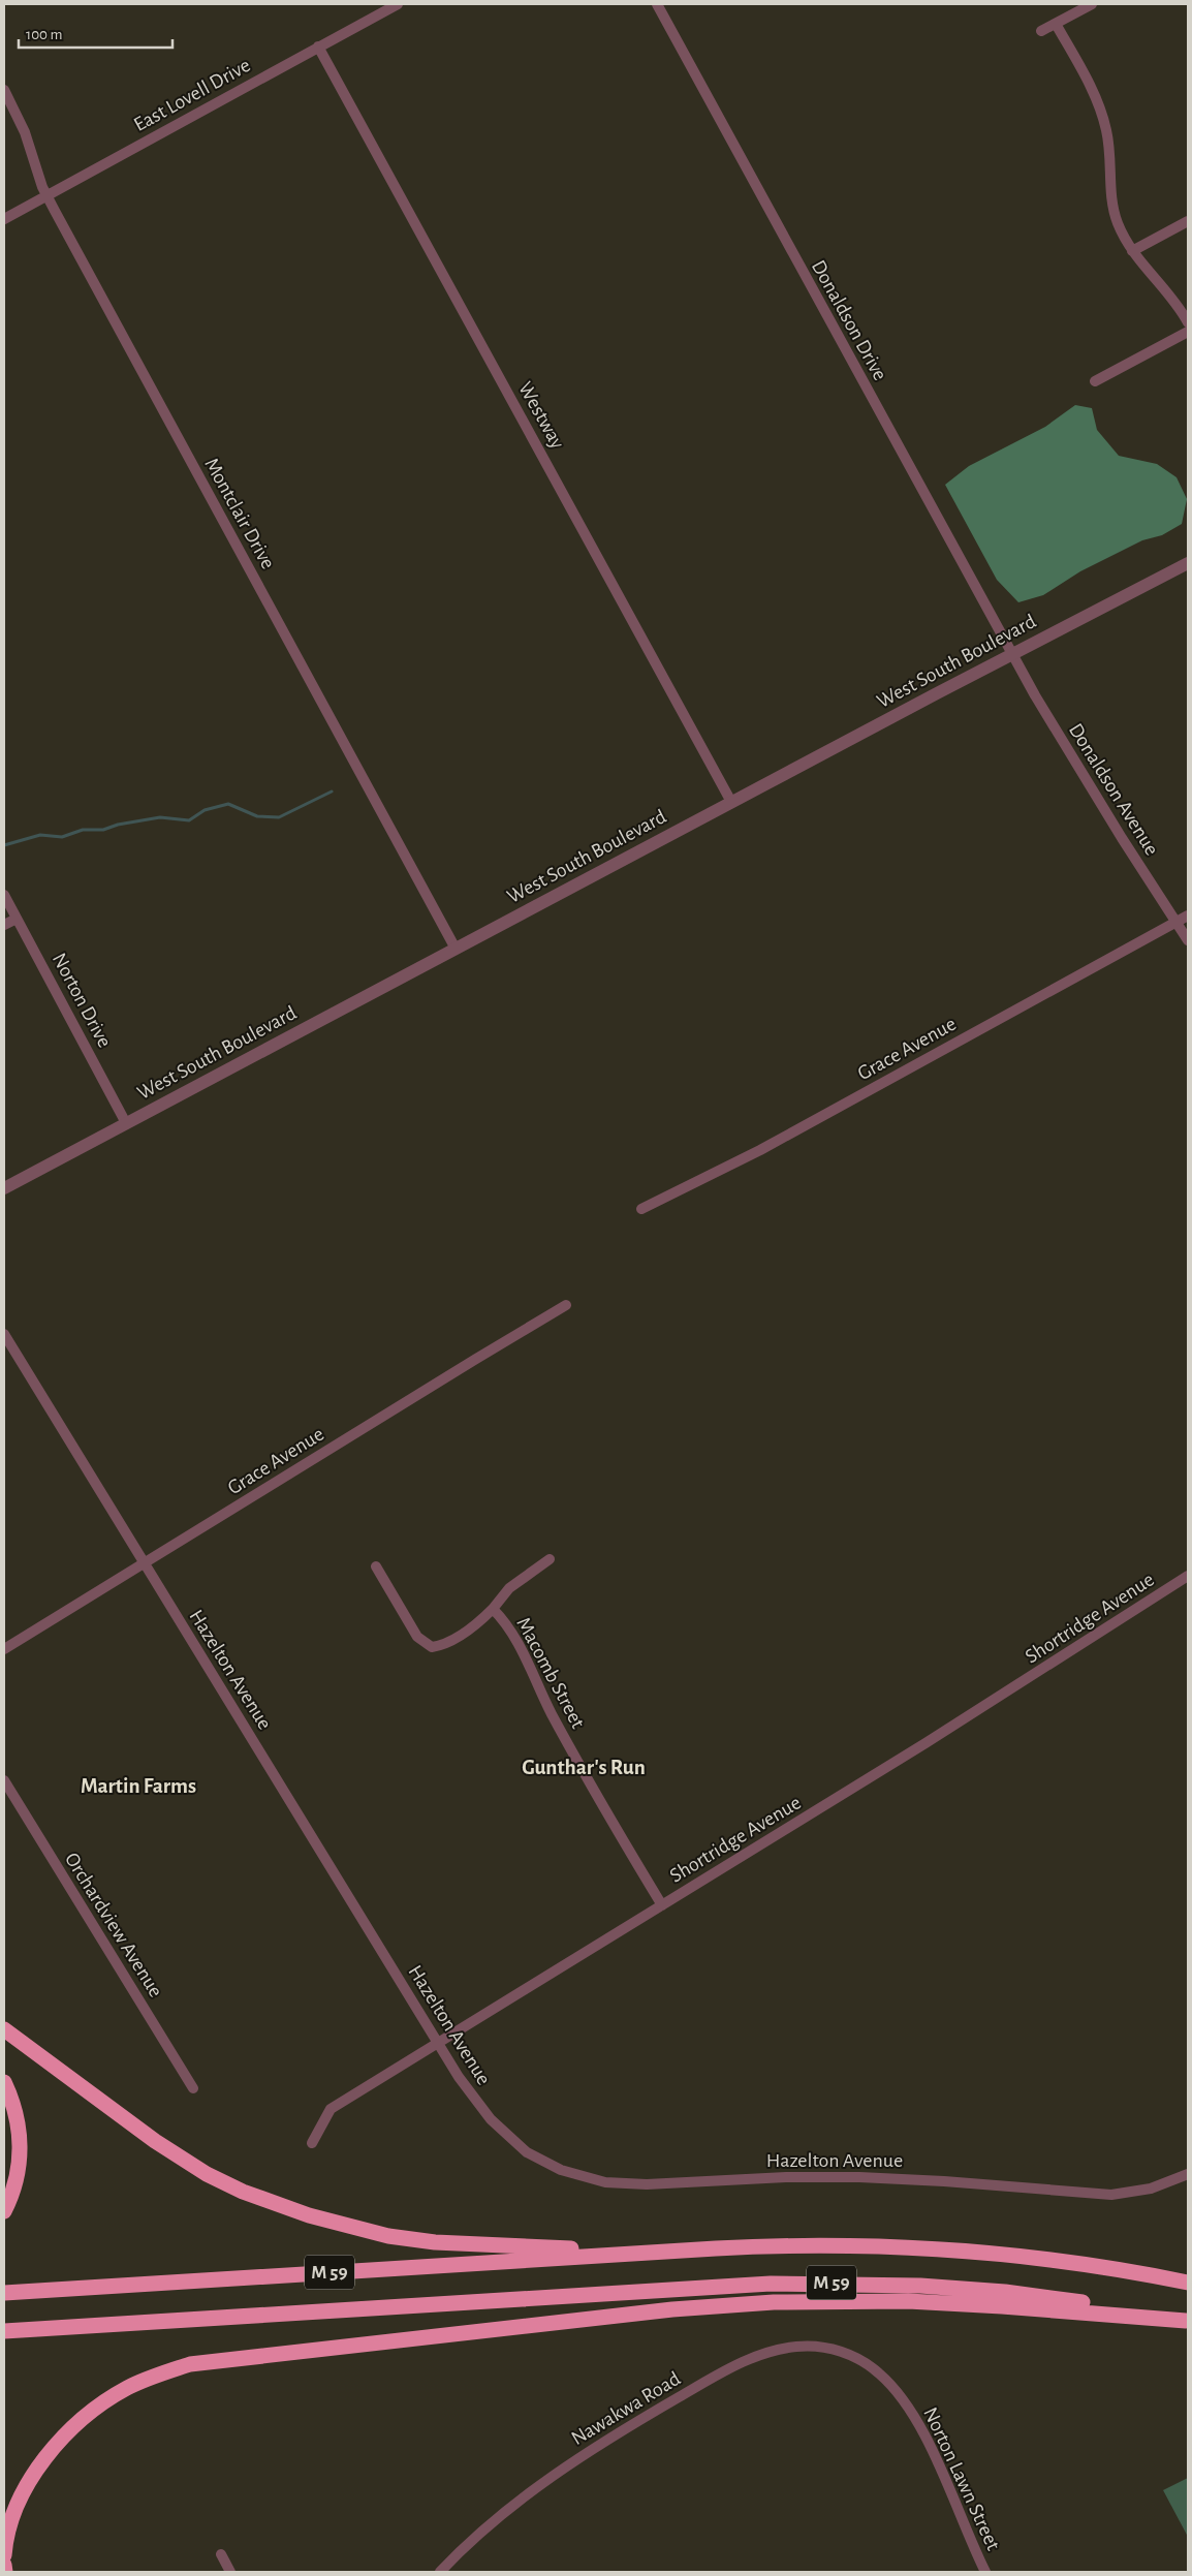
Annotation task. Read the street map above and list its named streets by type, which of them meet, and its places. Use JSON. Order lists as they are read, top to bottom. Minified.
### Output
{"streets":{"highway":["M 59"],"street":["East Lovell Drive","Donaldson Drive","Westway","Montclair Drive","West South Boulevard","Donaldson Avenue","Norton Drive","Grace Avenue","Shortridge Avenue","Hazelton Avenue","Macomb Street","Orchardview Avenue","Nawakwa Road","Norton Lawn Street"]},"crossings":[["East Lovell Drive","Westway"],["East Lovell Drive","Montclair Drive"],["Donaldson Drive","West South Boulevard"],["Donaldson Drive","Donaldson Avenue"],["Westway","West South Boulevard"],["Montclair Drive","West South Boulevard"],["West South Boulevard","Donaldson Avenue"],["West South Boulevard","Norton Drive"],["Donaldson Avenue","Grace Avenue"],["Grace Avenue","Hazelton Avenue"],["Shortridge Avenue","Hazelton Avenue"],["Shortridge Avenue","Macomb Street"],["Nawakwa Road","Norton Lawn Street"]],"districts":["Gunthar's Run","Martin Farms"],"scale_bar":"100 m"}
